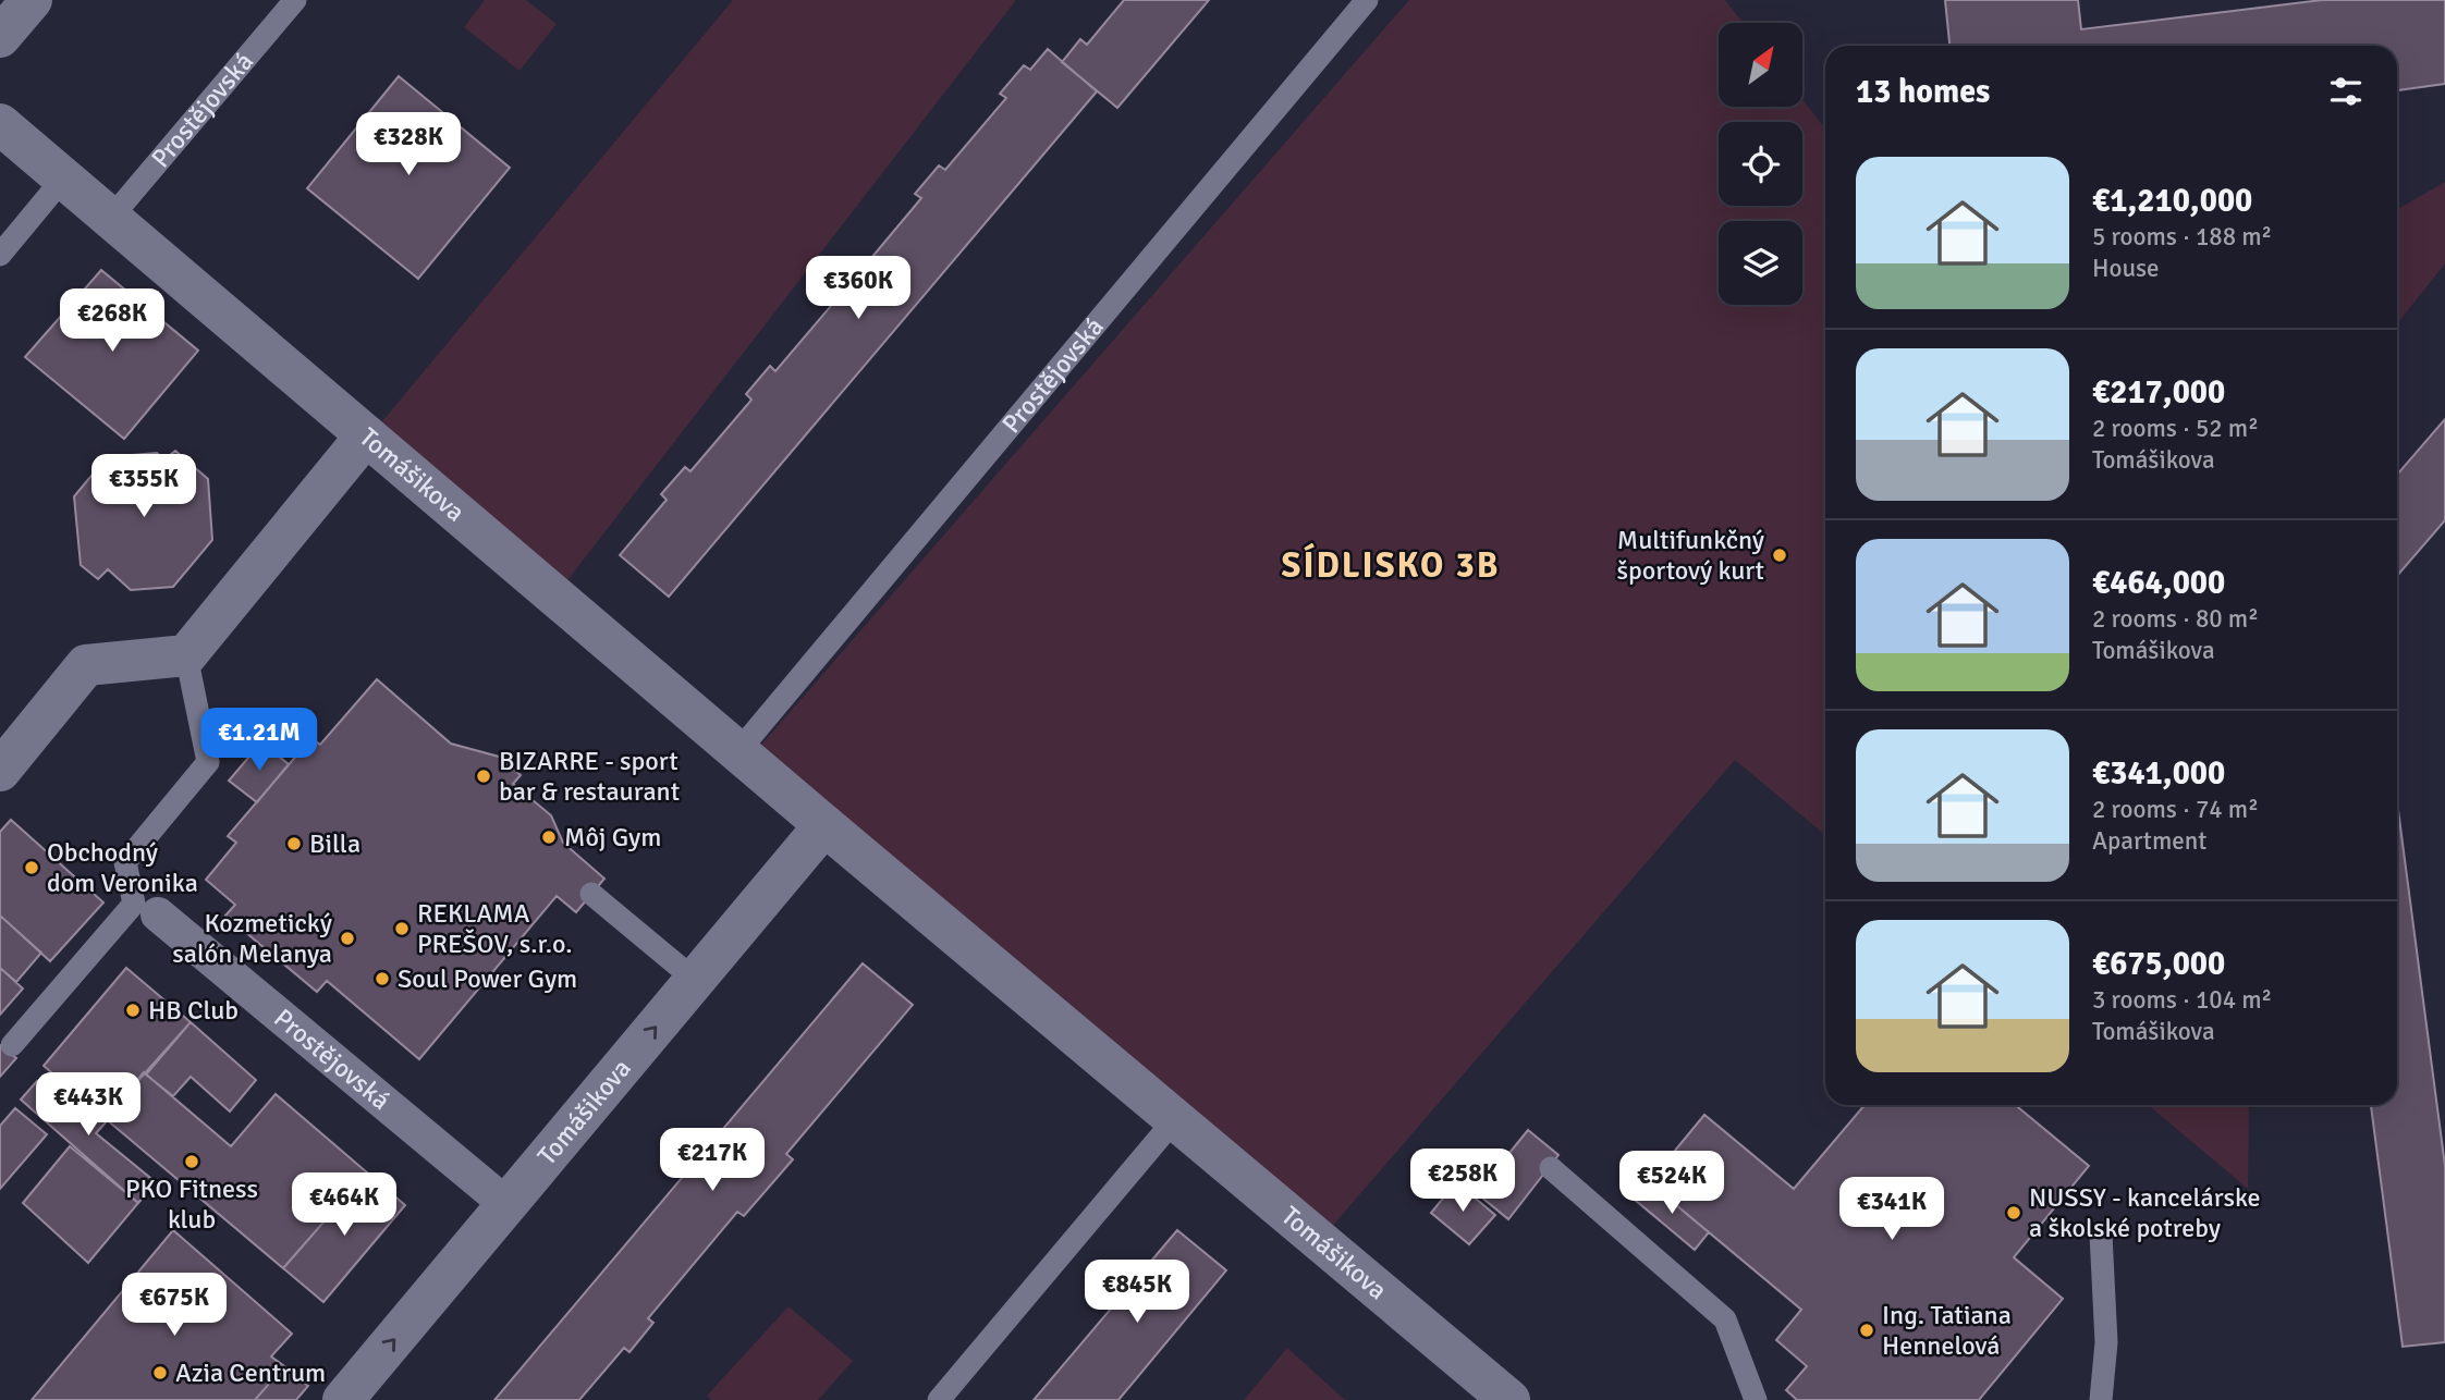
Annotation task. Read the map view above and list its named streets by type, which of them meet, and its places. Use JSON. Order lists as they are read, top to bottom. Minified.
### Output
{"streets":{"street":["Prostějovská","Tomášikova"]},"crossings":[["Prostějovská","Tomášikova"]],"districts":["SÍDLISKO 3B"],"places":["Multifunkčný športový kurt","BIZARRE - sport bar & restaurant","Môj Gym","Billa","Obchodný dom Veronika","REKLAMA PREŠOV, s.r.o.","Kozmetický salón Melanya","Soul Power Gym","HB Club","PKO Fitness klub","NUSSY - kancelárske a školské potreby","Ing. Tatiana Hennelová","Azia Centrum"],"north":"top right","page":{"heading":"13 homes","price":["€328K","€360K","€268K","€355K","€1.21M","€443K","€217K","€258K","€524K","€464K","€341K","€845K","€675K"],"list":[{"name":"€1,210,000","note":"5 rooms · 188 m² · House"},{"name":"€217,000","note":"2 rooms · 52 m² · Tomášikova"},{"name":"€464,000","note":"2 rooms · 80 m² · Tomášikova"},{"name":"€341,000","note":"2 rooms · 74 m² · Apartment"},{"name":"€675,000","note":"3 rooms · 104 m² · Tomášikova"}]}}
